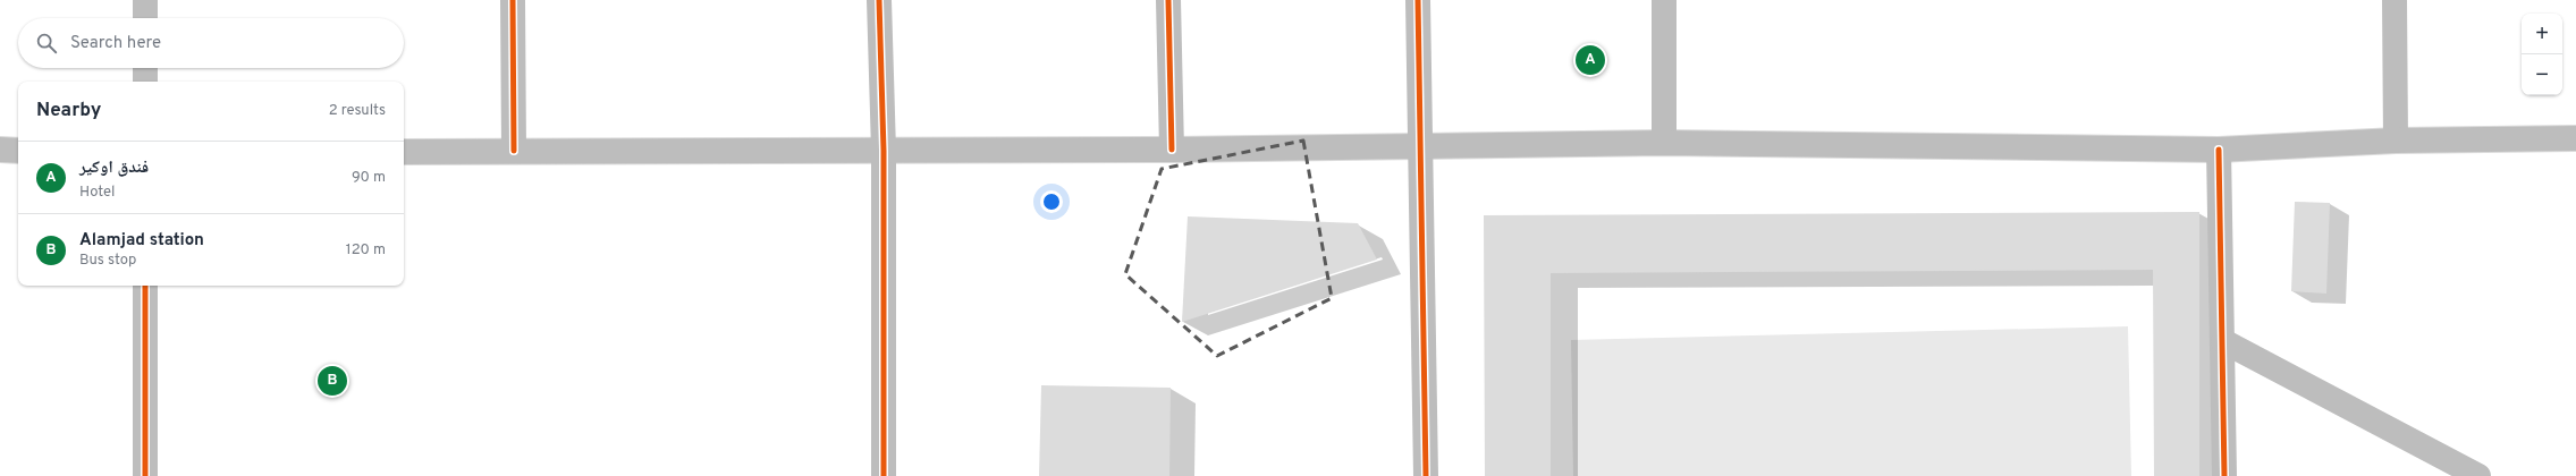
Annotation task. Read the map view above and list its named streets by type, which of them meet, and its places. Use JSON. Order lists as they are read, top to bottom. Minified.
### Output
{"page":{"map_buttons":["+","−"],"search":"Search here","pins":["A","B"],"heading":["Nearby","2 results"],"list":[{"mark":"A","name":"فندق اوكير","note":"Hotel","value":"90 m"},{"mark":"B","name":"Alamjad station","note":"Bus stop","value":"120 m"}]}}
